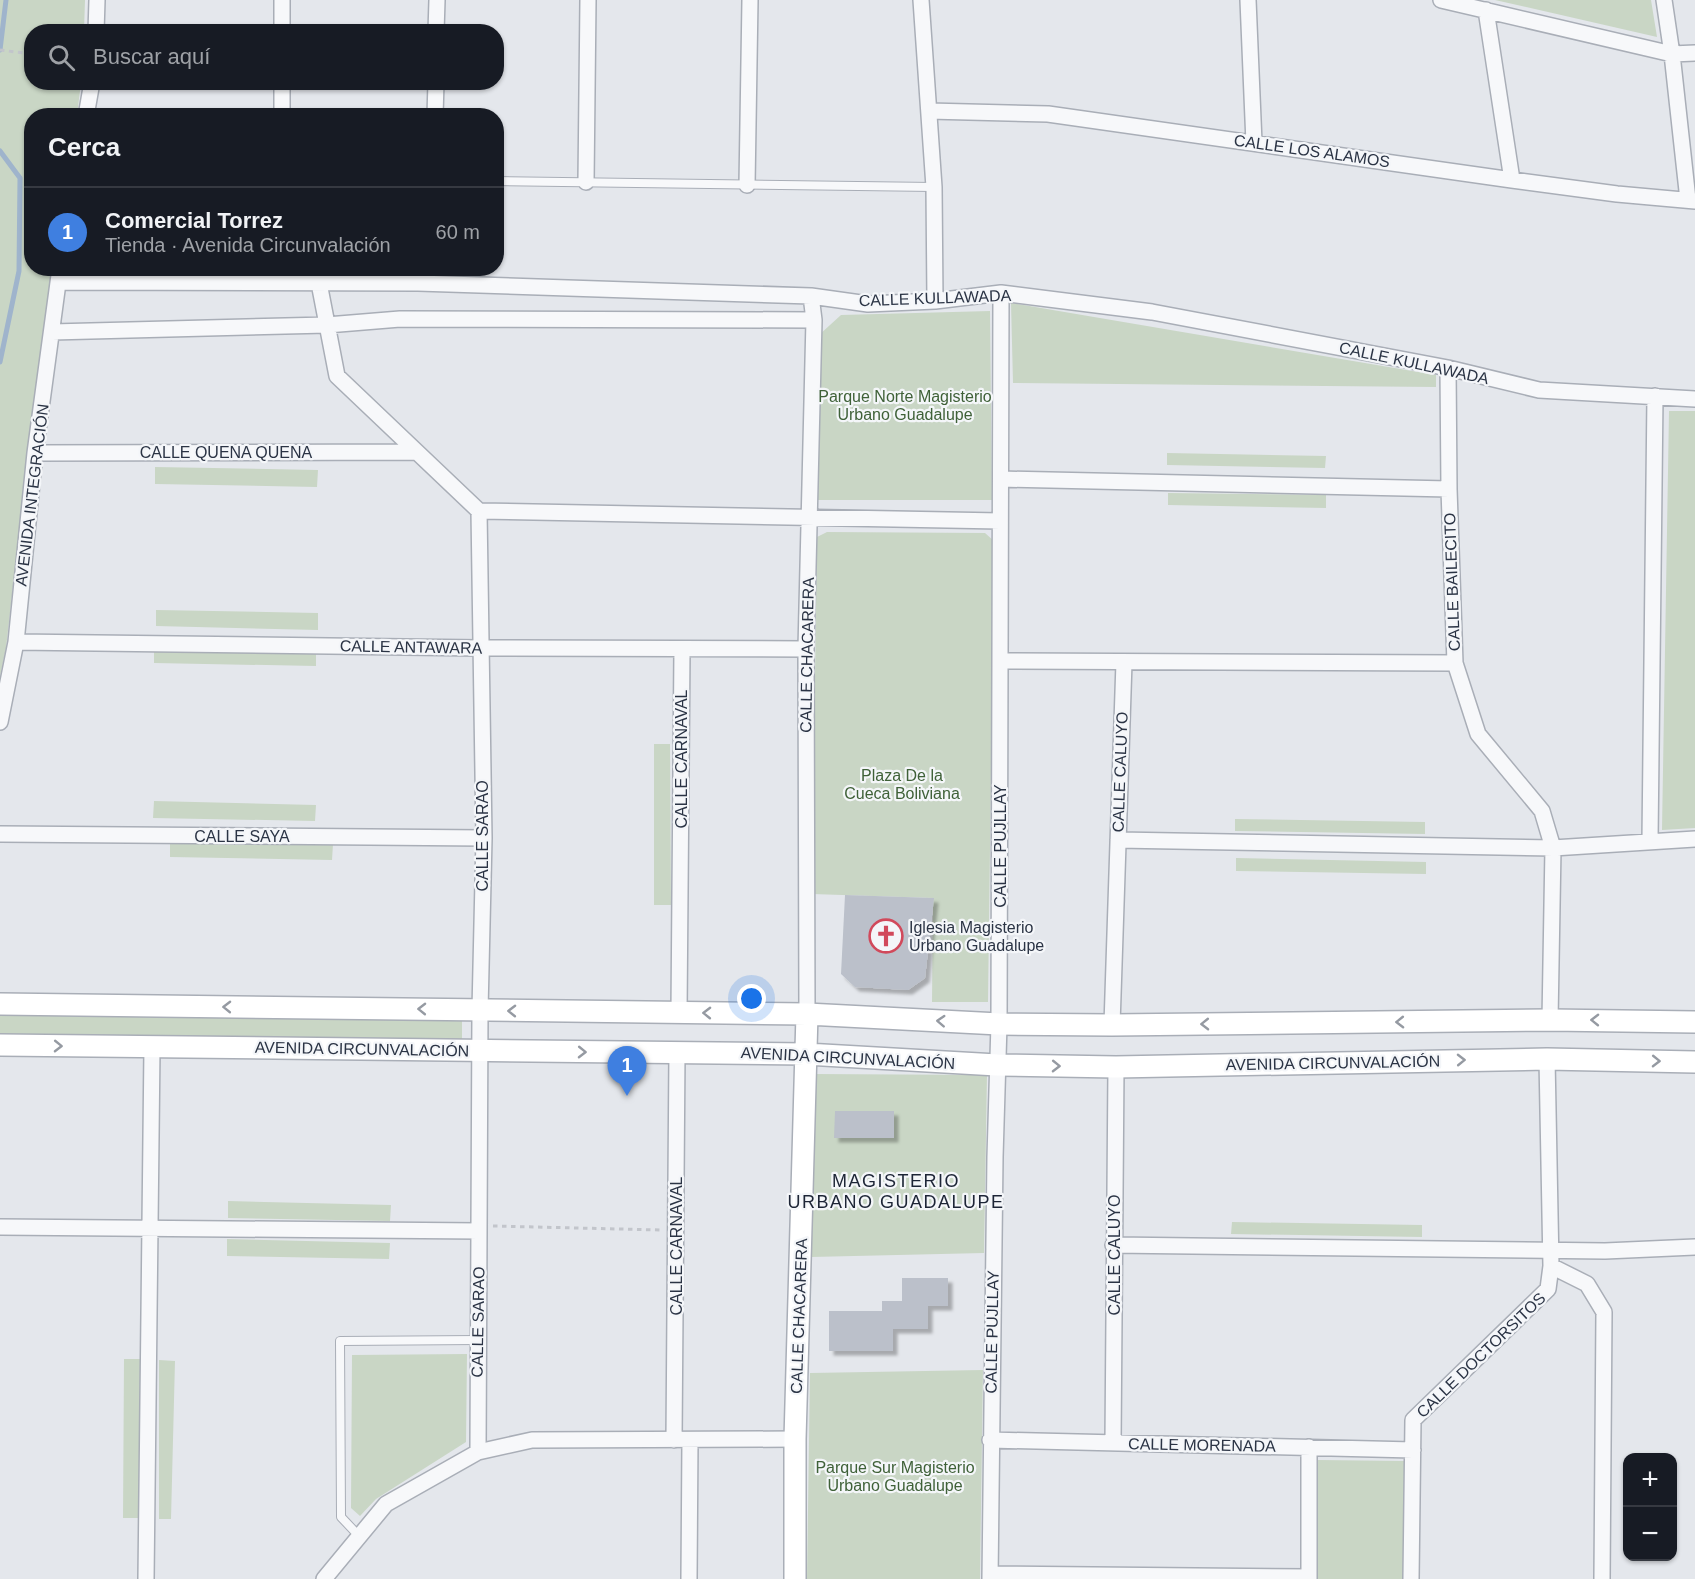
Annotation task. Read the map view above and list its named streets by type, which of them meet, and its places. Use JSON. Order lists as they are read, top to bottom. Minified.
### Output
{"streets":{"main road":["CALLE CHACARERA","AVENIDA CIRCUNVALACIÓN"],"street":["CALLE LOS ALAMOS","CALLE KULLAWADA","CALLE QUENA QUENA","AVENIDA INTEGRACIÓN","CALLE BAILECITO","CALLE ANTAWARA","CALLE CARNAVAL","CALLE CALUYO","CALLE SAYA","CALLE SARAO","CALLE PUJLLAY","CALLE DOCTORSITOS","CALLE MORENADA"]},"crossings":[["CALLE KULLAWADA","CALLE BAILECITO"],["CALLE KULLAWADA","CALLE CHACARERA"],["CALLE KULLAWADA","CALLE PUJLLAY"],["CALLE QUENA QUENA","AVENIDA INTEGRACIÓN"],["AVENIDA INTEGRACIÓN","CALLE ANTAWARA"],["CALLE ANTAWARA","CALLE CHACARERA"],["CALLE ANTAWARA","CALLE CARNAVAL"],["CALLE ANTAWARA","CALLE SARAO"],["CALLE CHACARERA","AVENIDA CIRCUNVALACIÓN"],["CALLE CARNAVAL","AVENIDA CIRCUNVALACIÓN"],["CALLE CALUYO","AVENIDA CIRCUNVALACIÓN"],["CALLE CALUYO","CALLE MORENADA"],["CALLE SAYA","CALLE SARAO"],["CALLE SARAO","AVENIDA CIRCUNVALACIÓN"],["CALLE PUJLLAY","AVENIDA CIRCUNVALACIÓN"],["CALLE PUJLLAY","CALLE MORENADA"],["AVENIDA CIRCUNVALACIÓN","CALLE DOCTORSITOS"],["CALLE DOCTORSITOS","CALLE MORENADA"]],"districts":["MAGISTERIO URBANO GUADALUPE"],"parks":["Parque Norte Magisterio Urbano Guadalupe","Plaza De la Cueca Boliviana","Parque Sur Magisterio Urbano Guadalupe"],"places":{"church":["Iglesia Magisterio Urbano Guadalupe"]},"page":{"search":"Buscar aquí","heading":"Cerca","list":[{"mark":"1","name":"Comercial Torrez","note":"Tienda · Avenida Circunvalación","value":"60 m"}],"pins":"1","map_buttons":["+","−"]}}
